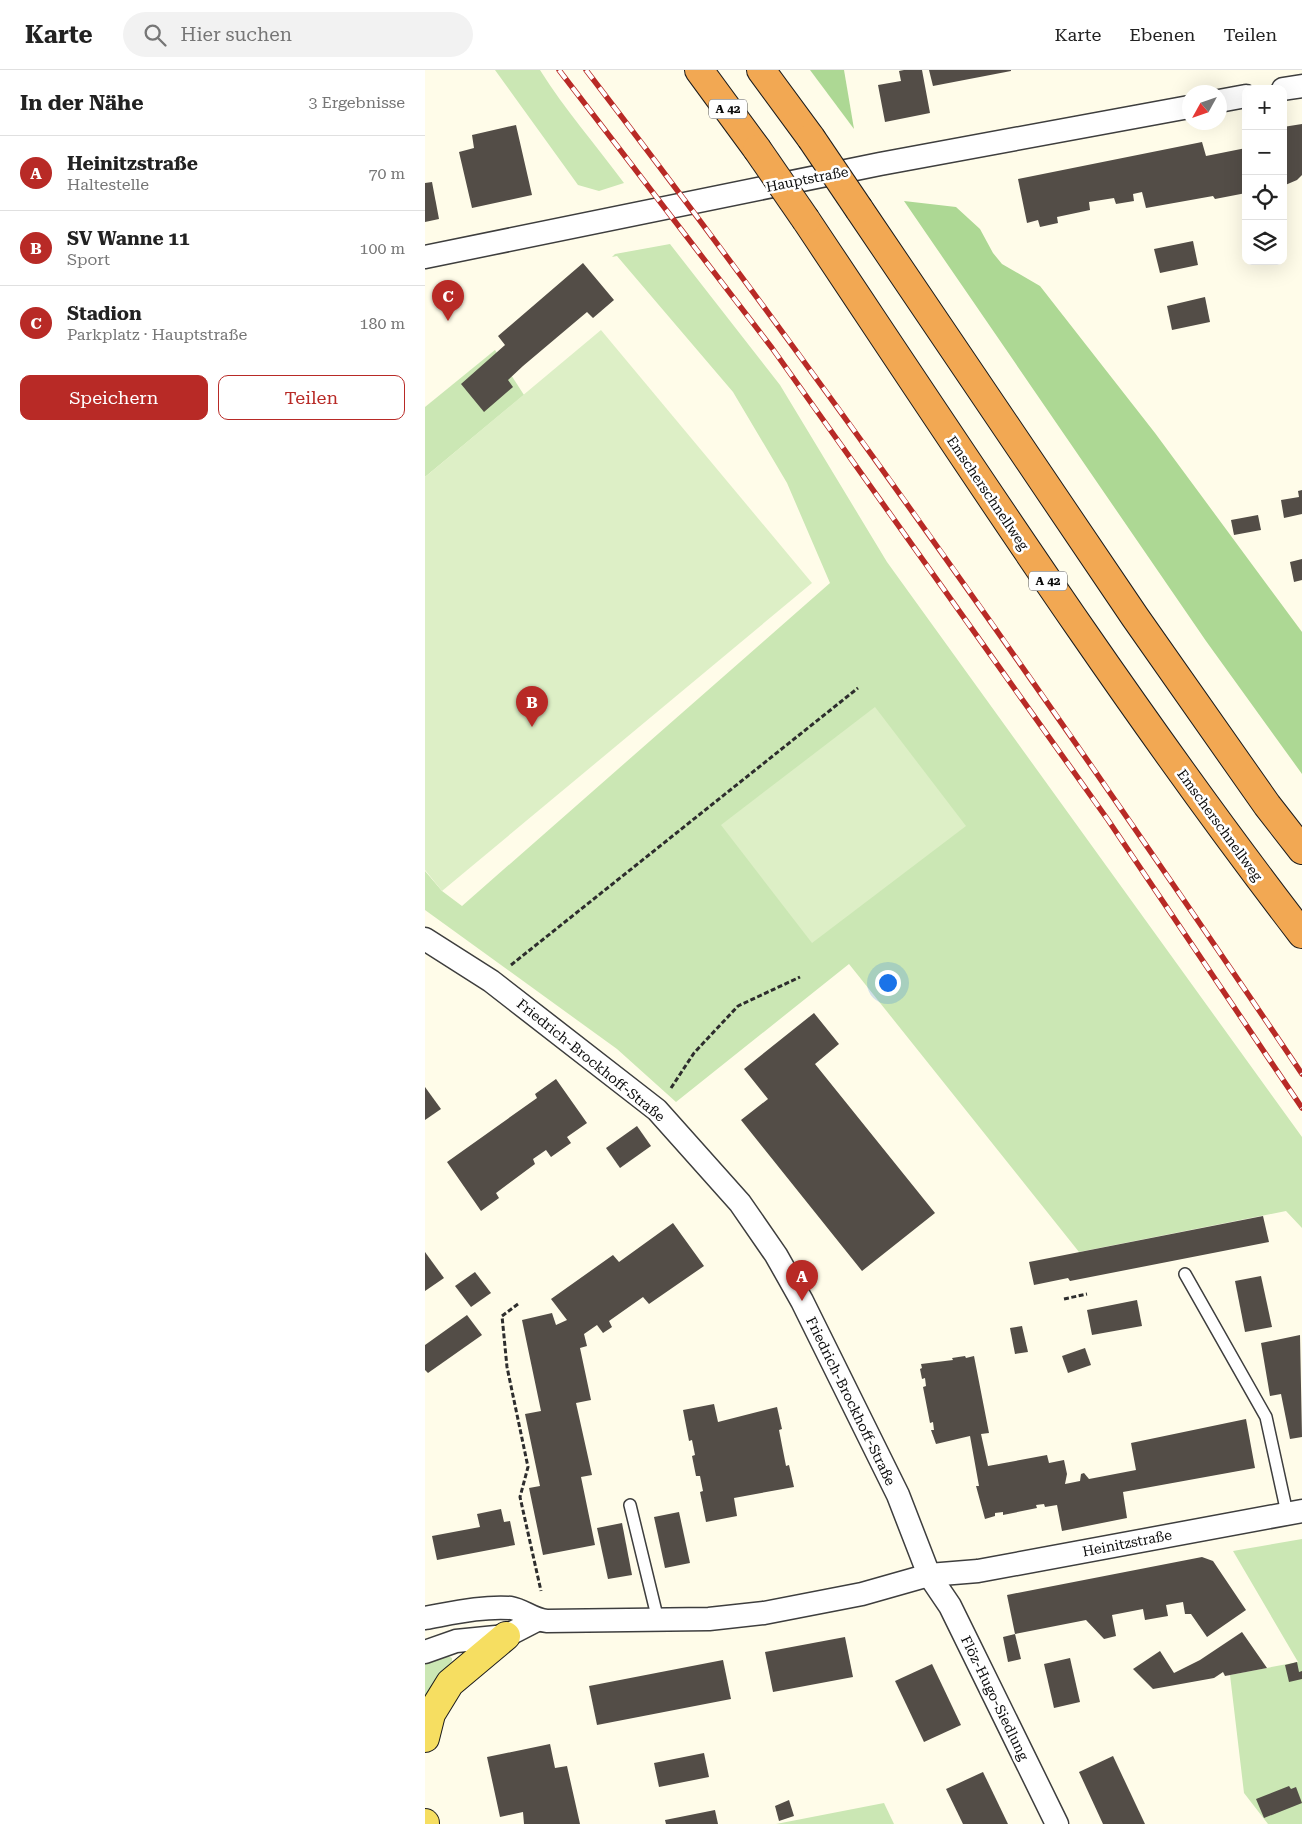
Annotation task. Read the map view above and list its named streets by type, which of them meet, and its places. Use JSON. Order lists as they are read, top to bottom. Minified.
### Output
{"streets":{"highway":["A 42","Emscherschnellweg"],"street":["Hauptstraße","Friedrich-Brockhoff-Straße","Heinitzstraße","Flöz-Hugo-Siedlung"]},"crossings":[["Friedrich-Brockhoff-Straße","Heinitzstraße"],["Friedrich-Brockhoff-Straße","Flöz-Hugo-Siedlung"],["Heinitzstraße","Flöz-Hugo-Siedlung"]],"north":"bottom left","page":{"header":"Karte","search":"Hier suchen","nav":["Karte","Ebenen","Teilen"],"heading":["In der Nähe","3 Ergebnisse"],"map_buttons":["+","−"],"list":[{"mark":"A","name":"Heinitzstraße","note":"Haltestelle","value":"70 m"},{"mark":"B","name":"SV Wanne 11","note":"Sport","value":"100 m"},{"mark":"C","name":"Stadion","note":"Parkplatz · Hauptstraße","value":"180 m"}],"pins":["C","B","A"],"buttons":["Speichern","Teilen"]}}
